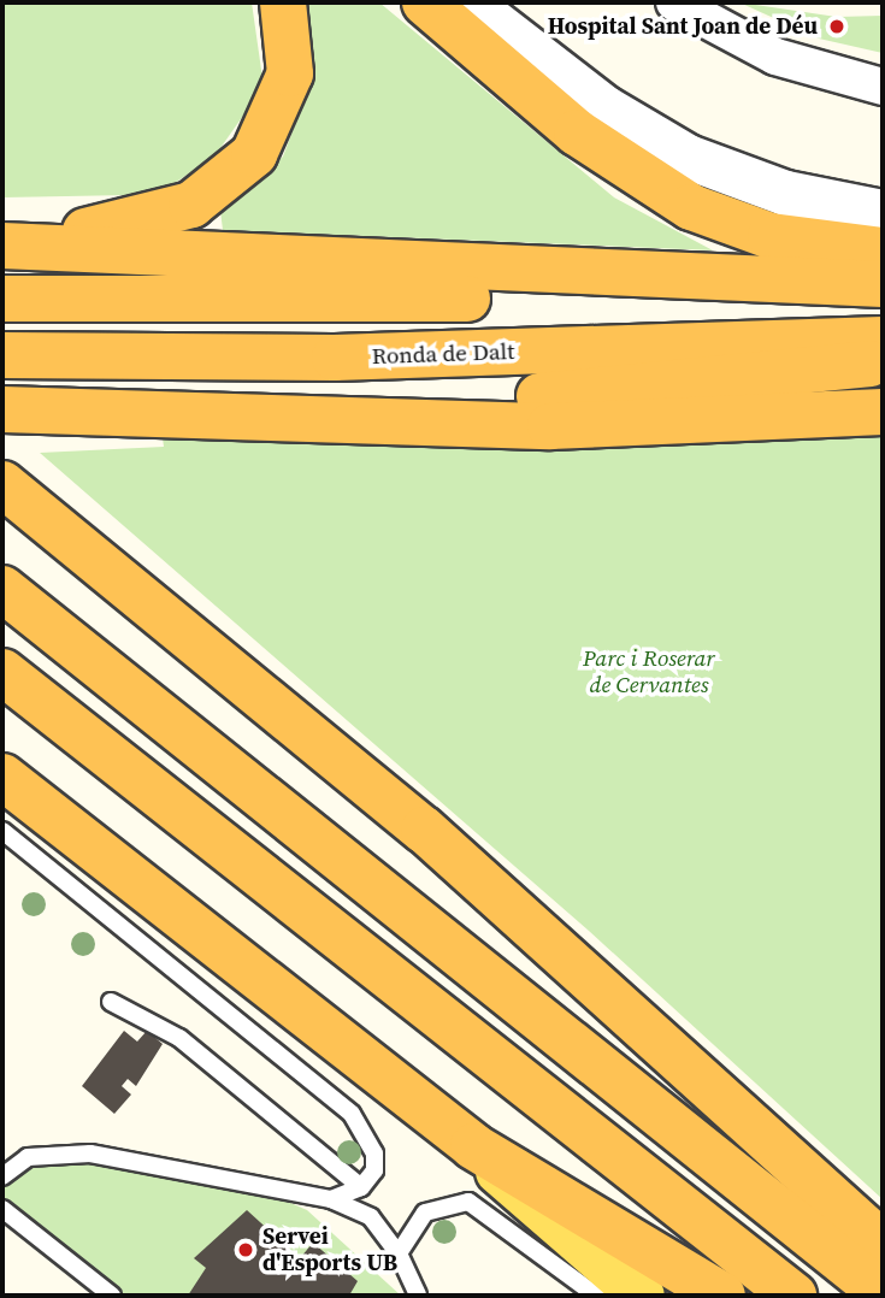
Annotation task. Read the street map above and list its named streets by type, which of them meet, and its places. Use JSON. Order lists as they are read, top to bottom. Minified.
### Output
{"streets":{"highway":["Ronda de Dalt"]},"parks":["Parc i Roserar de Cervantes"],"places":["Hospital Sant Joan de Déu","Servei d'Esports UB"]}
